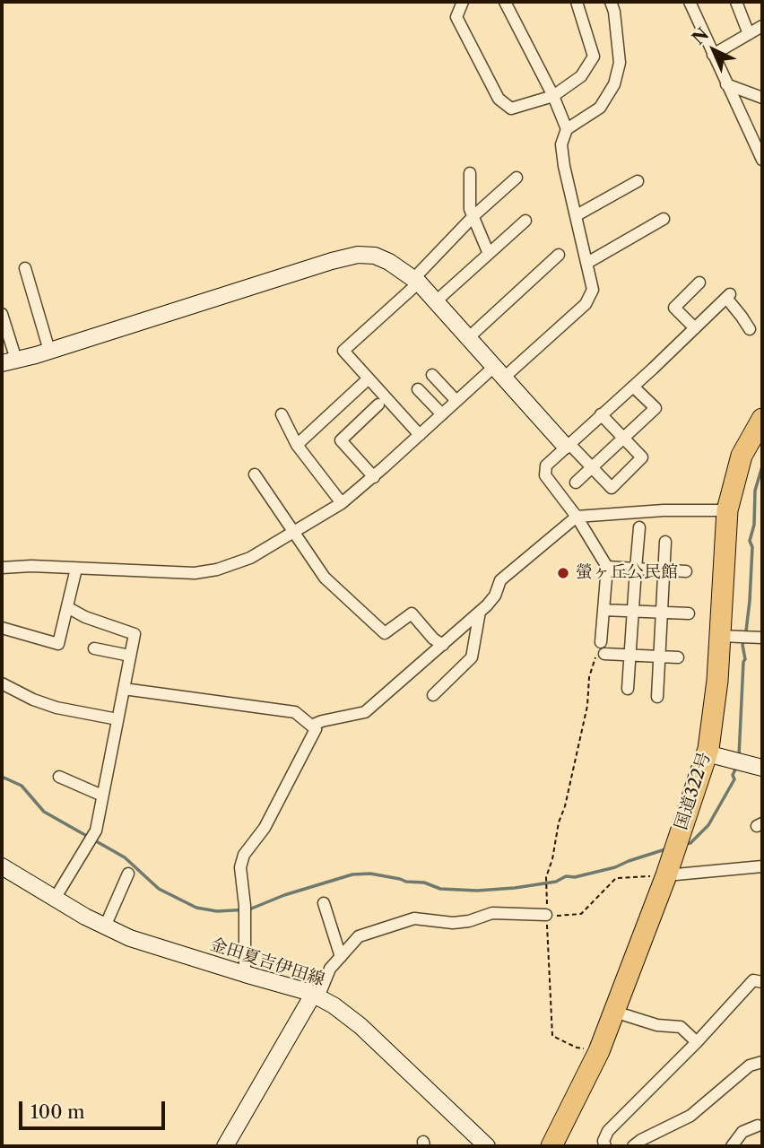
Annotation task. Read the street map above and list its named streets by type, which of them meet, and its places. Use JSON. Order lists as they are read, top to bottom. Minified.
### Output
{"streets":{"highway":["国道322号"],"street":["金田夏吉伊田線"]},"places":["螢ヶ丘公民館"],"scale_bar":"100 m","north":"top left"}
